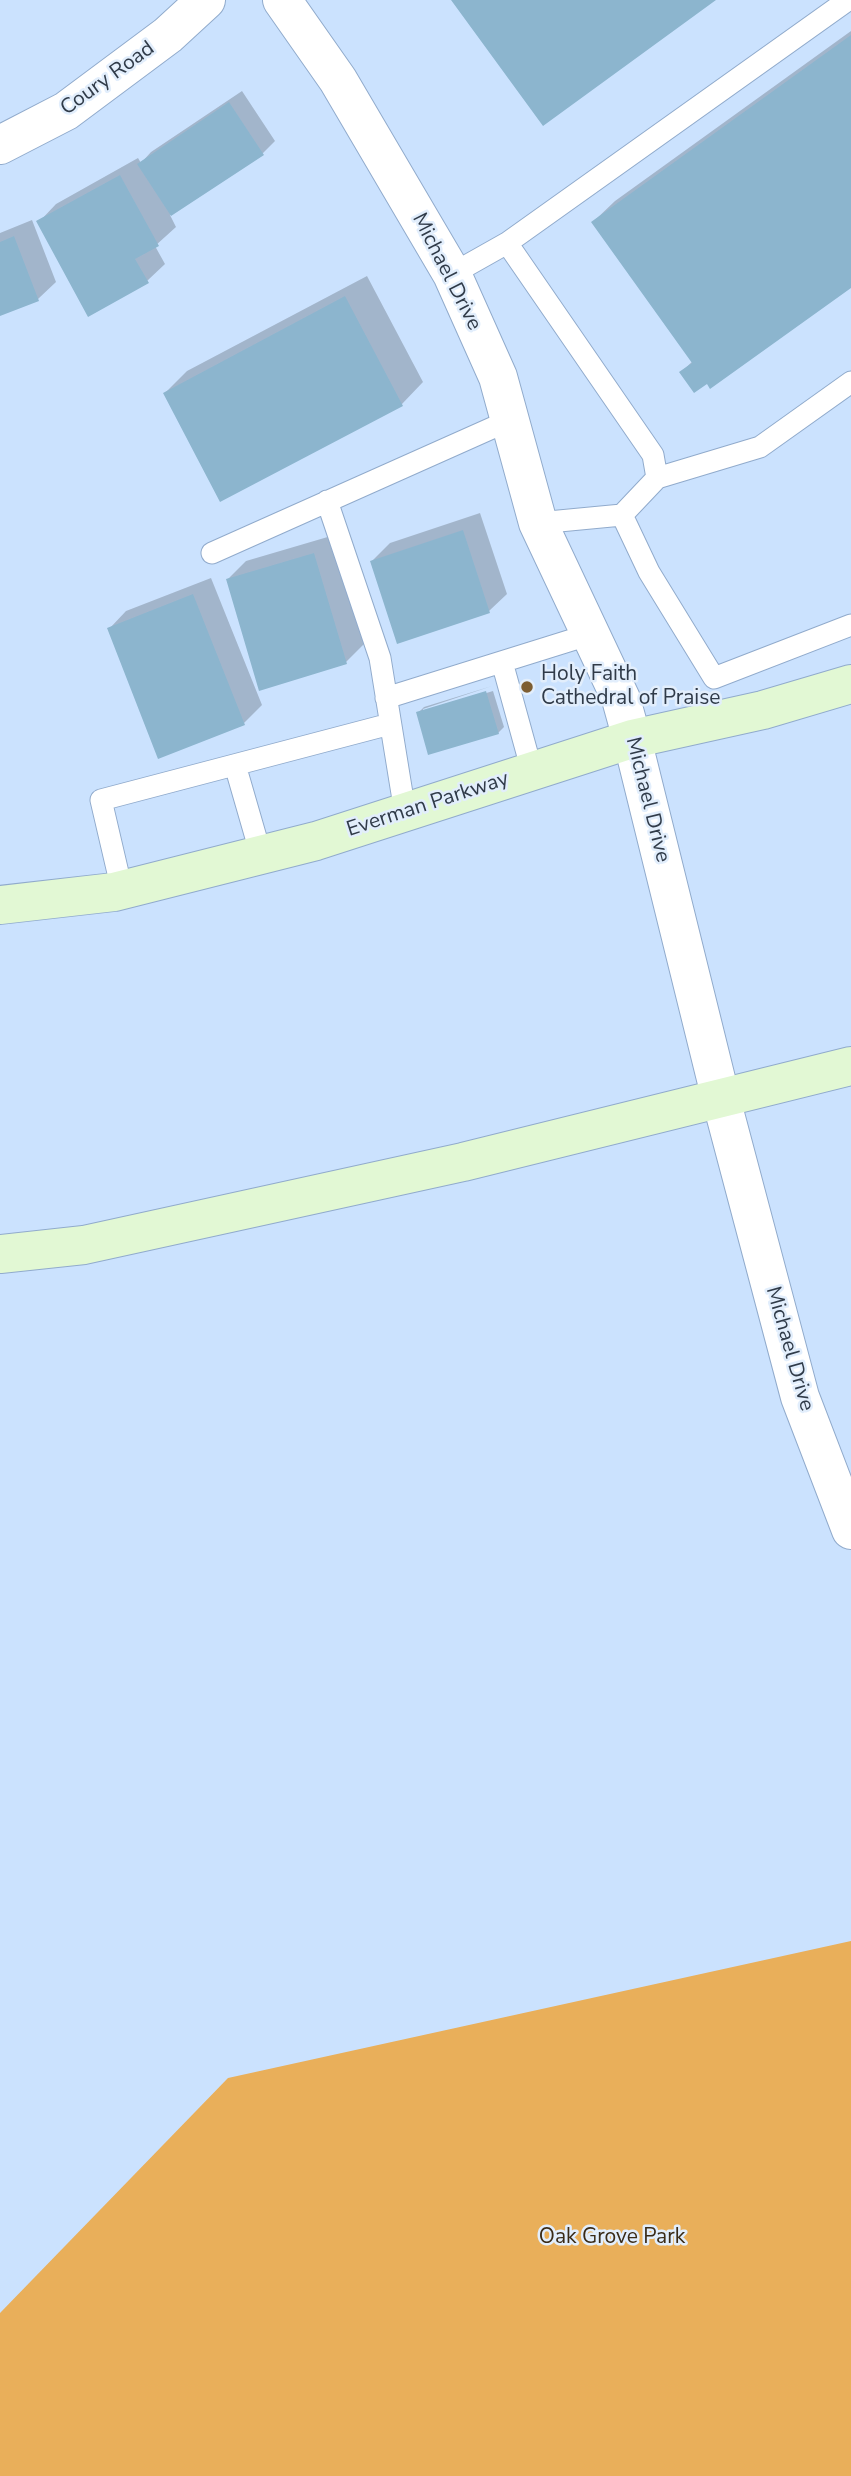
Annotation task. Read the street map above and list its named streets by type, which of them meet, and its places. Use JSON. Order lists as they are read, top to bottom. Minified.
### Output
{"streets":{"main road":["Everman Parkway"],"street":["Coury Road","Michael Drive"]},"crossings":[["Michael Drive","Everman Parkway"]],"parks":["Oak Grove Park"],"places":["Holy Faith Cathedral of Praise"]}
